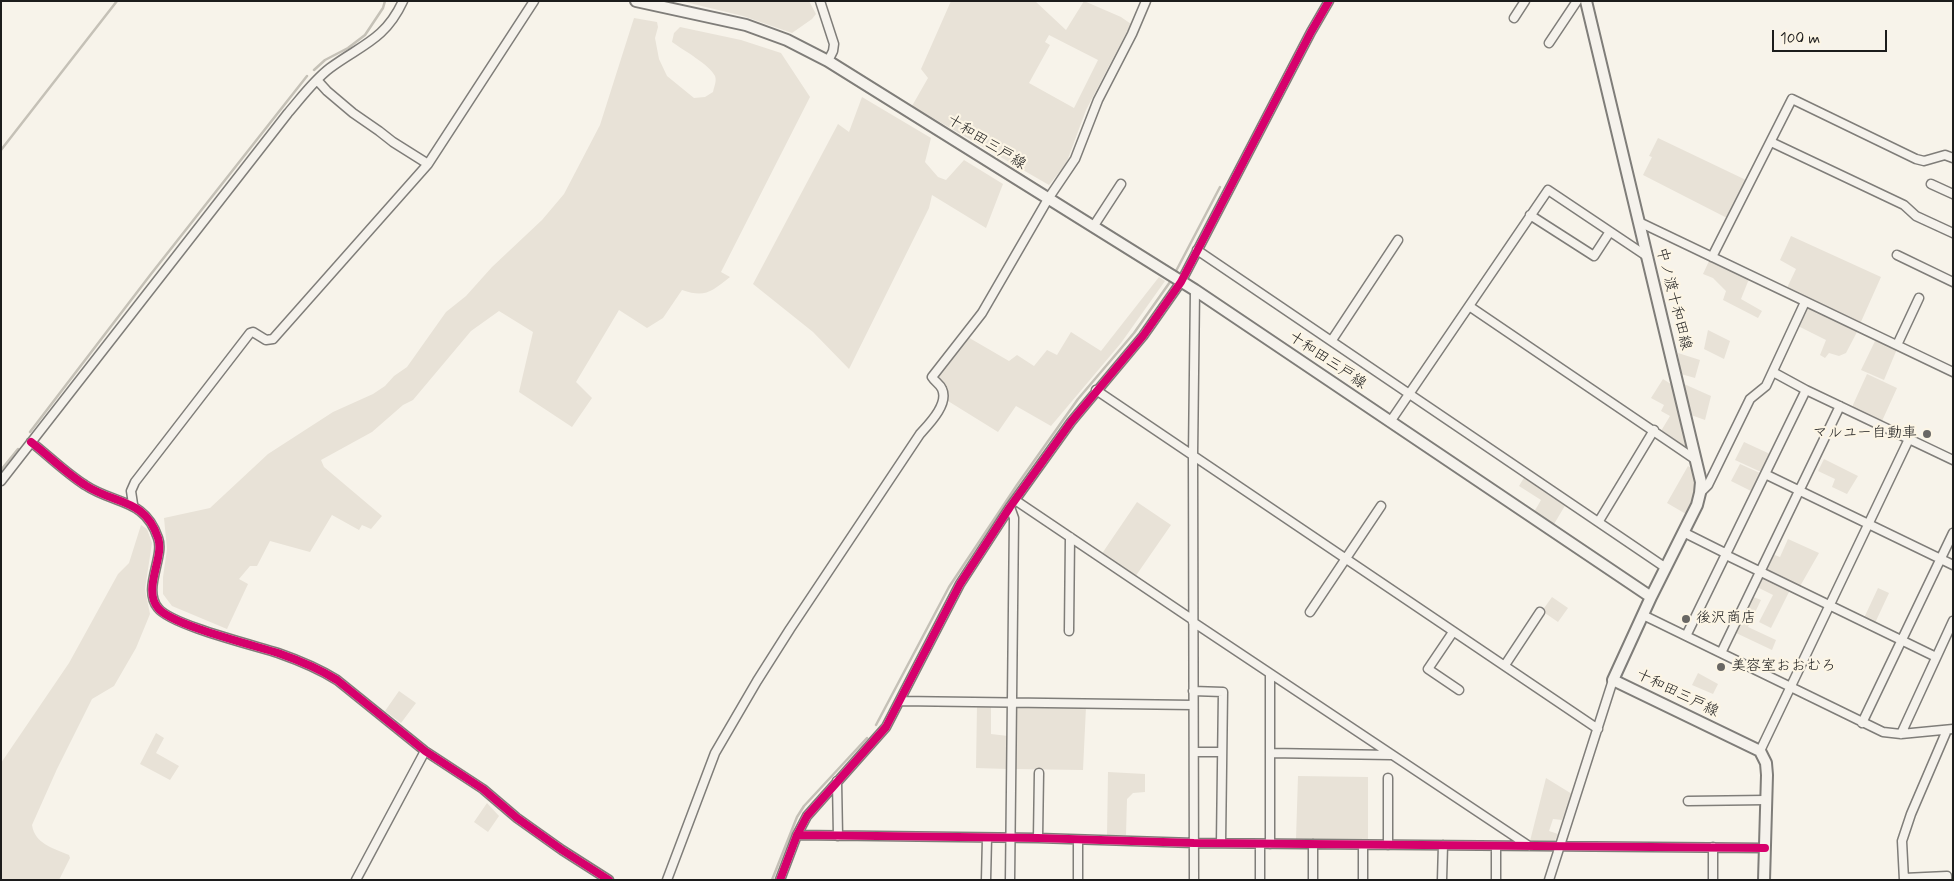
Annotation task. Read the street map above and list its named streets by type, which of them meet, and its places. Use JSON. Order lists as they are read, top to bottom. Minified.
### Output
{"streets":{"main road":["十和田三戸線","中ノ渡十和田線"]},"crossings":[["十和田三戸線","中ノ渡十和田線"]],"places":["マルユー自動車","後沢商店","美容室おおむろ"],"scale_bar":"100 m"}
